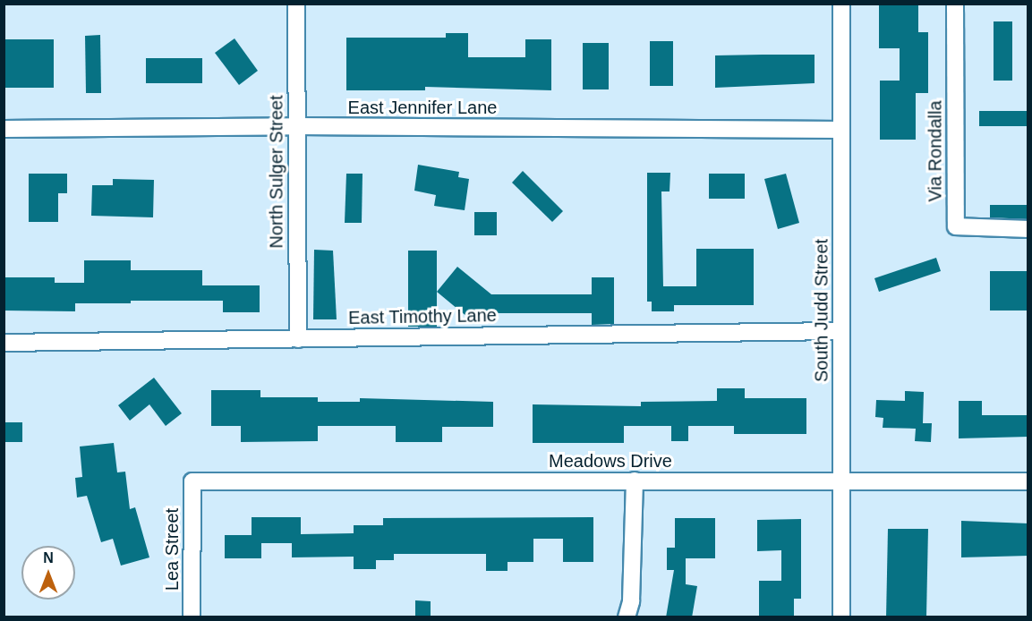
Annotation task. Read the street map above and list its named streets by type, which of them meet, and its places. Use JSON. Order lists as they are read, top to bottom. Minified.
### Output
{"streets":{"street":["East Jennifer Lane","Via Rondalla","North Sulger Street","South Judd Street","East Timothy Lane","Meadows Drive","Lea Street"]},"crossings":[["East Jennifer Lane","North Sulger Street"],["East Jennifer Lane","South Judd Street"],["North Sulger Street","East Timothy Lane"],["South Judd Street","East Timothy Lane"],["South Judd Street","Meadows Drive"],["Meadows Drive","Lea Street"]],"north":"top"}
